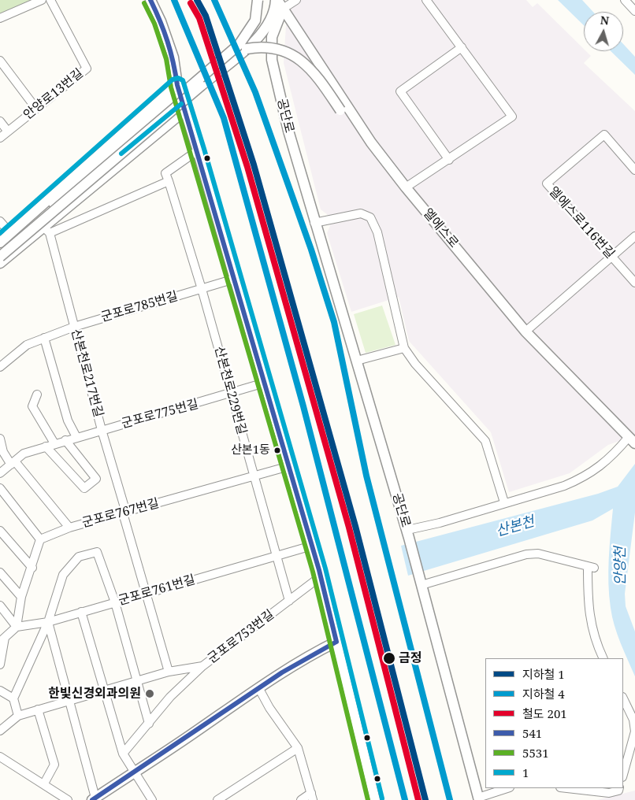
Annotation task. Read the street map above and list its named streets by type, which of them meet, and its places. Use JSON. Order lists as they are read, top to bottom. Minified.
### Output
{"streets":{"street":["안양로13번길","공단로","엘에스로116번길","엘에스로","군포로785번길","산본천로217번길","산본천로229번길","군포로775번길","군포로767번길","군포로761번길","군포로753번길"]},"crossings":[["공단로","엘에스로"],["군포로785번길","산본천로217번길"],["군포로785번길","산본천로229번길"],["산본천로217번길","군포로775번길"],["산본천로217번길","군포로767번길"],["산본천로217번길","군포로761번길"],["산본천로217번길","군포로753번길"],["산본천로229번길","군포로775번길"],["산본천로229번길","군포로767번길"],["산본천로229번길","군포로761번길"],["산본천로229번길","군포로753번길"]],"water":["산본천","안양천"],"places":["산본1동","금정","한빛신경외과의원"],"lines":["metro line 1","metro line 4","transit line 541","rail line 201","transit line 5531","transit line 1"],"legend":["지하철 1","지하철 4","철도 201","541","5531","1"],"north":"top"}
